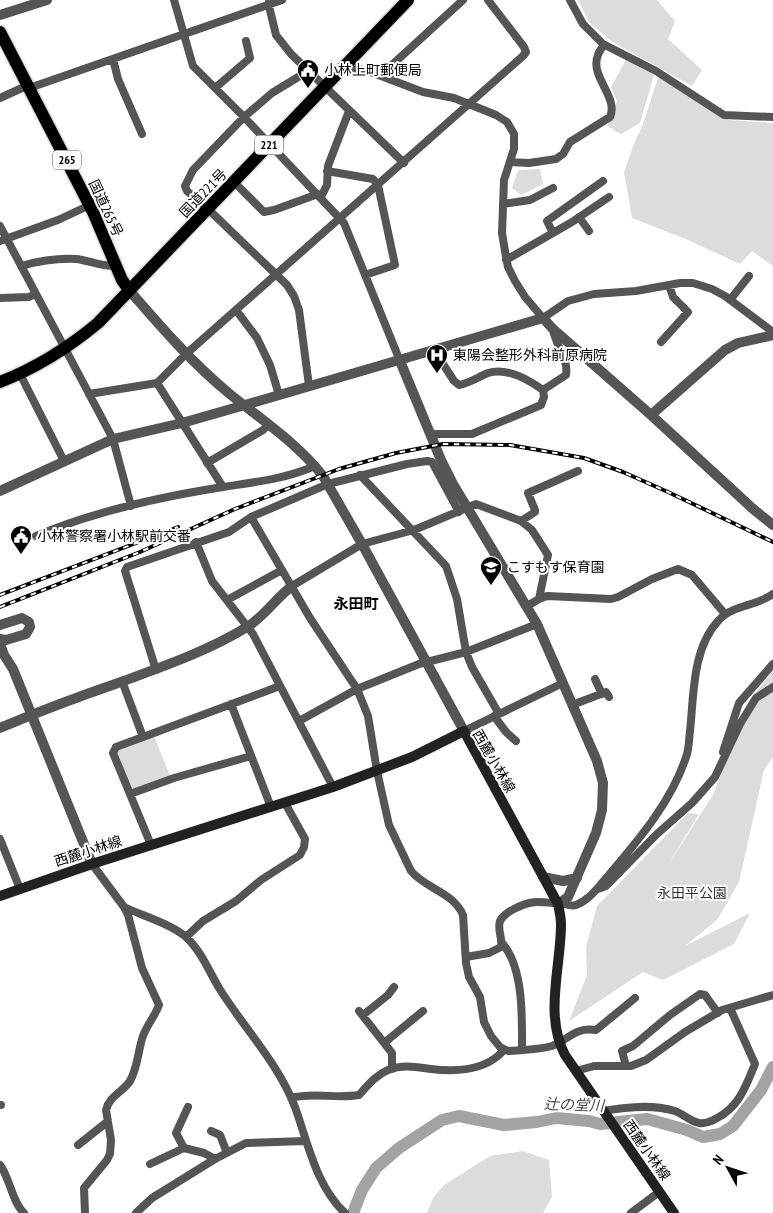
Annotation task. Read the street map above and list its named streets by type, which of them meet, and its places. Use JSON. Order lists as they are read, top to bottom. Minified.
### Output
{"streets":{"highway":["221","265","国道221号","国道265号"],"main road":["西麓小林線"]},"crossings":[["国道221号","国道265号"]],"districts":["永田町"],"water":["辻の堂川"],"parks":["永田平公園"],"places":{"public building":["小林上町郵便局","小林警察署小林駅前交番"],"hospital":["東陽会整形外科前原病院"],"school or university":["こすもす保育園"]},"north":"top left"}
